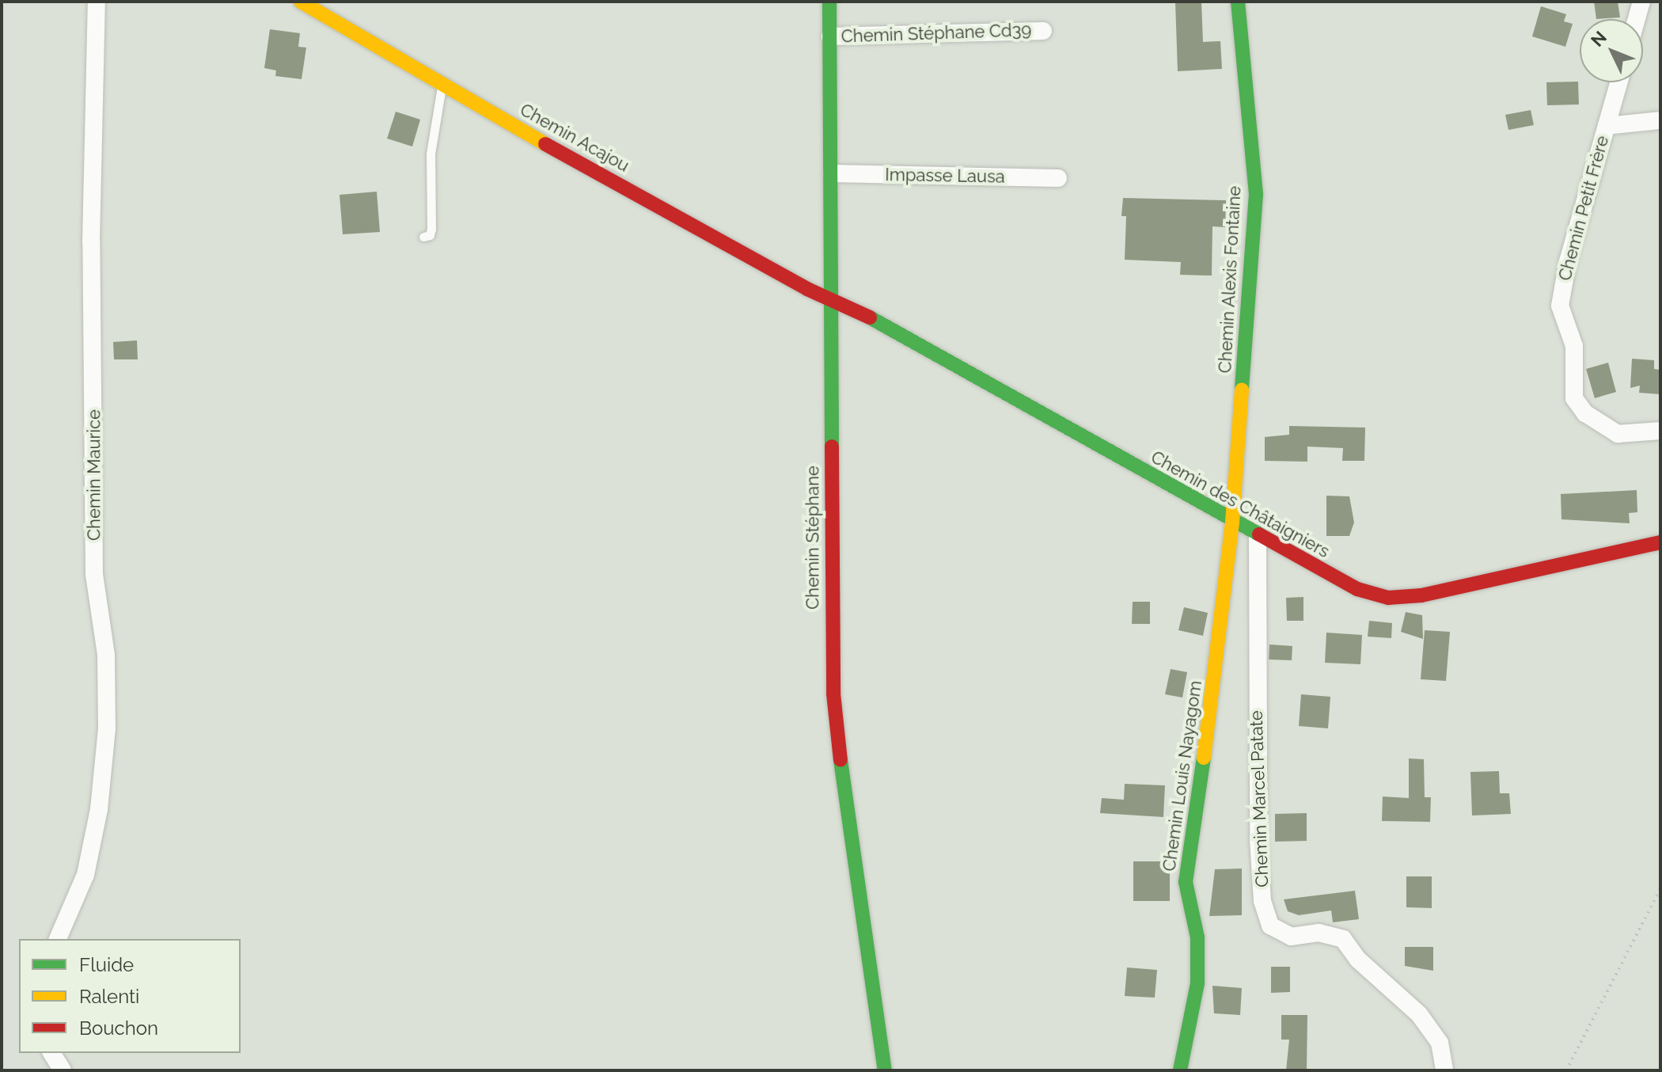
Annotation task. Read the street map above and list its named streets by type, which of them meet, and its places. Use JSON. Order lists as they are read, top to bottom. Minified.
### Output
{"streets":{"street":["Chemin Stéphane Cd39","Chemin Acajou","Impasse Lausa","Chemin Petit Frère","Chemin Alexis Fontaine","Chemin Maurice","Chemin des Châtaigniers","Chemin Stéphane","Chemin Louis Nayagom","Chemin Marcel Patate"]},"crossings":[["Chemin Stéphane Cd39","Chemin Stéphane"],["Chemin Acajou","Chemin des Châtaigniers"],["Chemin Acajou","Chemin Stéphane"],["Impasse Lausa","Chemin Stéphane"],["Chemin Alexis Fontaine","Chemin des Châtaigniers"],["Chemin Alexis Fontaine","Chemin Louis Nayagom"],["Chemin des Châtaigniers","Chemin Stéphane"],["Chemin des Châtaigniers","Chemin Louis Nayagom"],["Chemin des Châtaigniers","Chemin Marcel Patate"]],"legend":["Fluide","Ralenti","Bouchon"],"north":"top left"}
